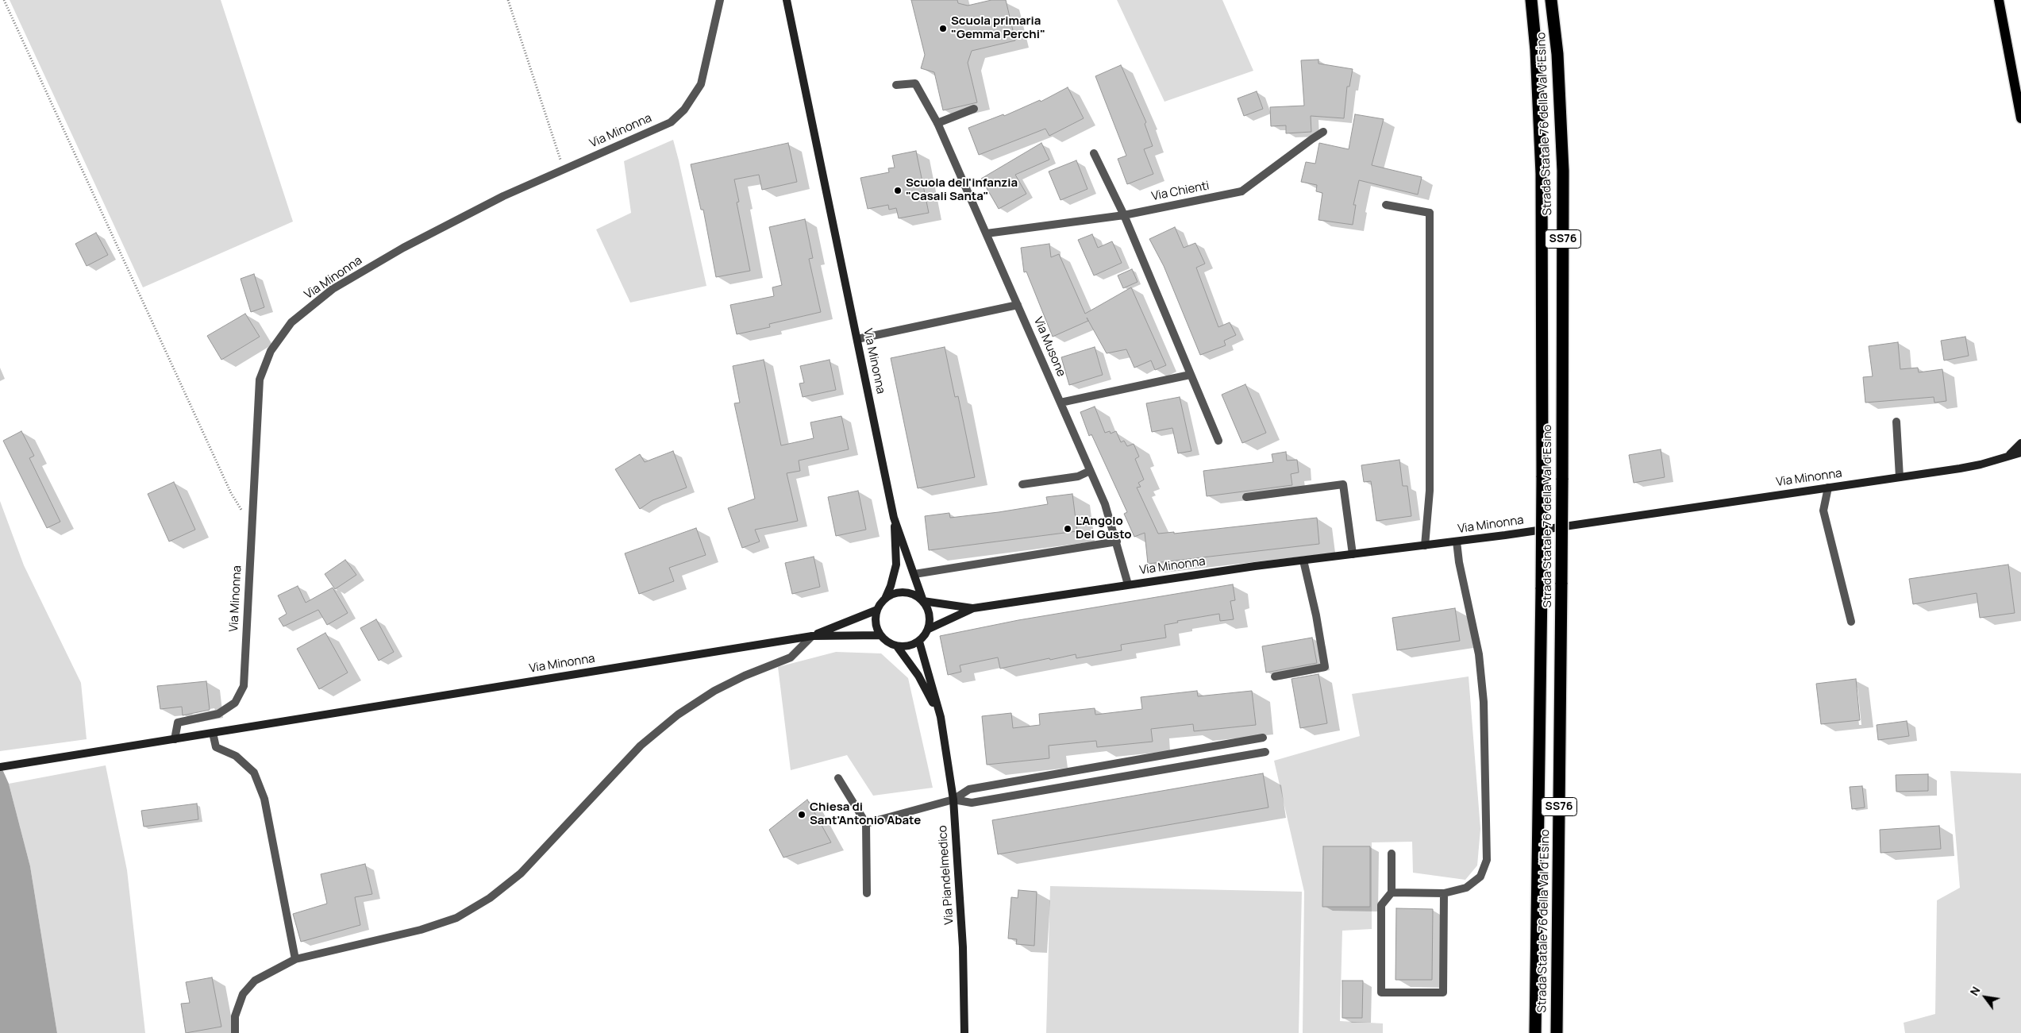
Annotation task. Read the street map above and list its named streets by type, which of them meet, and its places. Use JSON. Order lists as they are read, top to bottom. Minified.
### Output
{"streets":{"highway":["Strada Statale 76 della Val d'Esino","SS76"],"main road":["Via Minonna","Via Piandelmedico"],"street":["Via Chienti","Via Musone"]},"crossings":[["Via Minonna","Via Musone"],["Via Minonna","Via Piandelmedico"],["Via Chienti","Via Musone"]],"places":["Scuola primaria \"Gemma Perchi\"","Scuola dell'infanzia \"Casali Santa\"","L'Angolo Del Gusto","Chiesa di Sant'Antonio Abate"],"north":"top left"}
